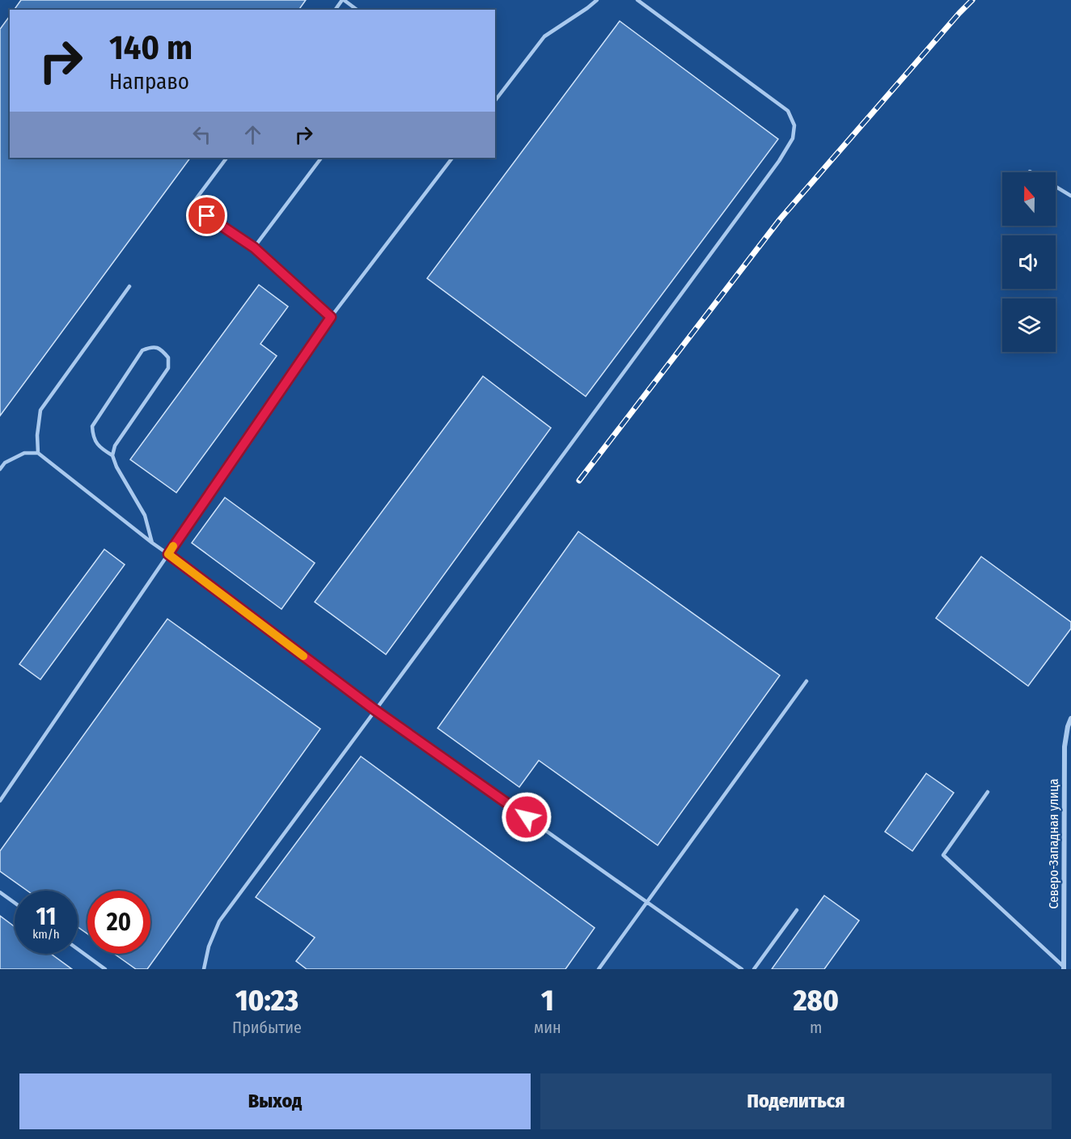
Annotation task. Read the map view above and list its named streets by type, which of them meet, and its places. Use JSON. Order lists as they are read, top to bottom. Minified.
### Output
{"streets":{"street":["Северо-Западная улица"]},"north":"top","page":{"turn":["140 m","Направо"],"speed":"11 km/h","limit":"20","eta":["10:23","Прибытие","1","мин","280","m"],"buttons":["Выход","Поделиться"]}}
